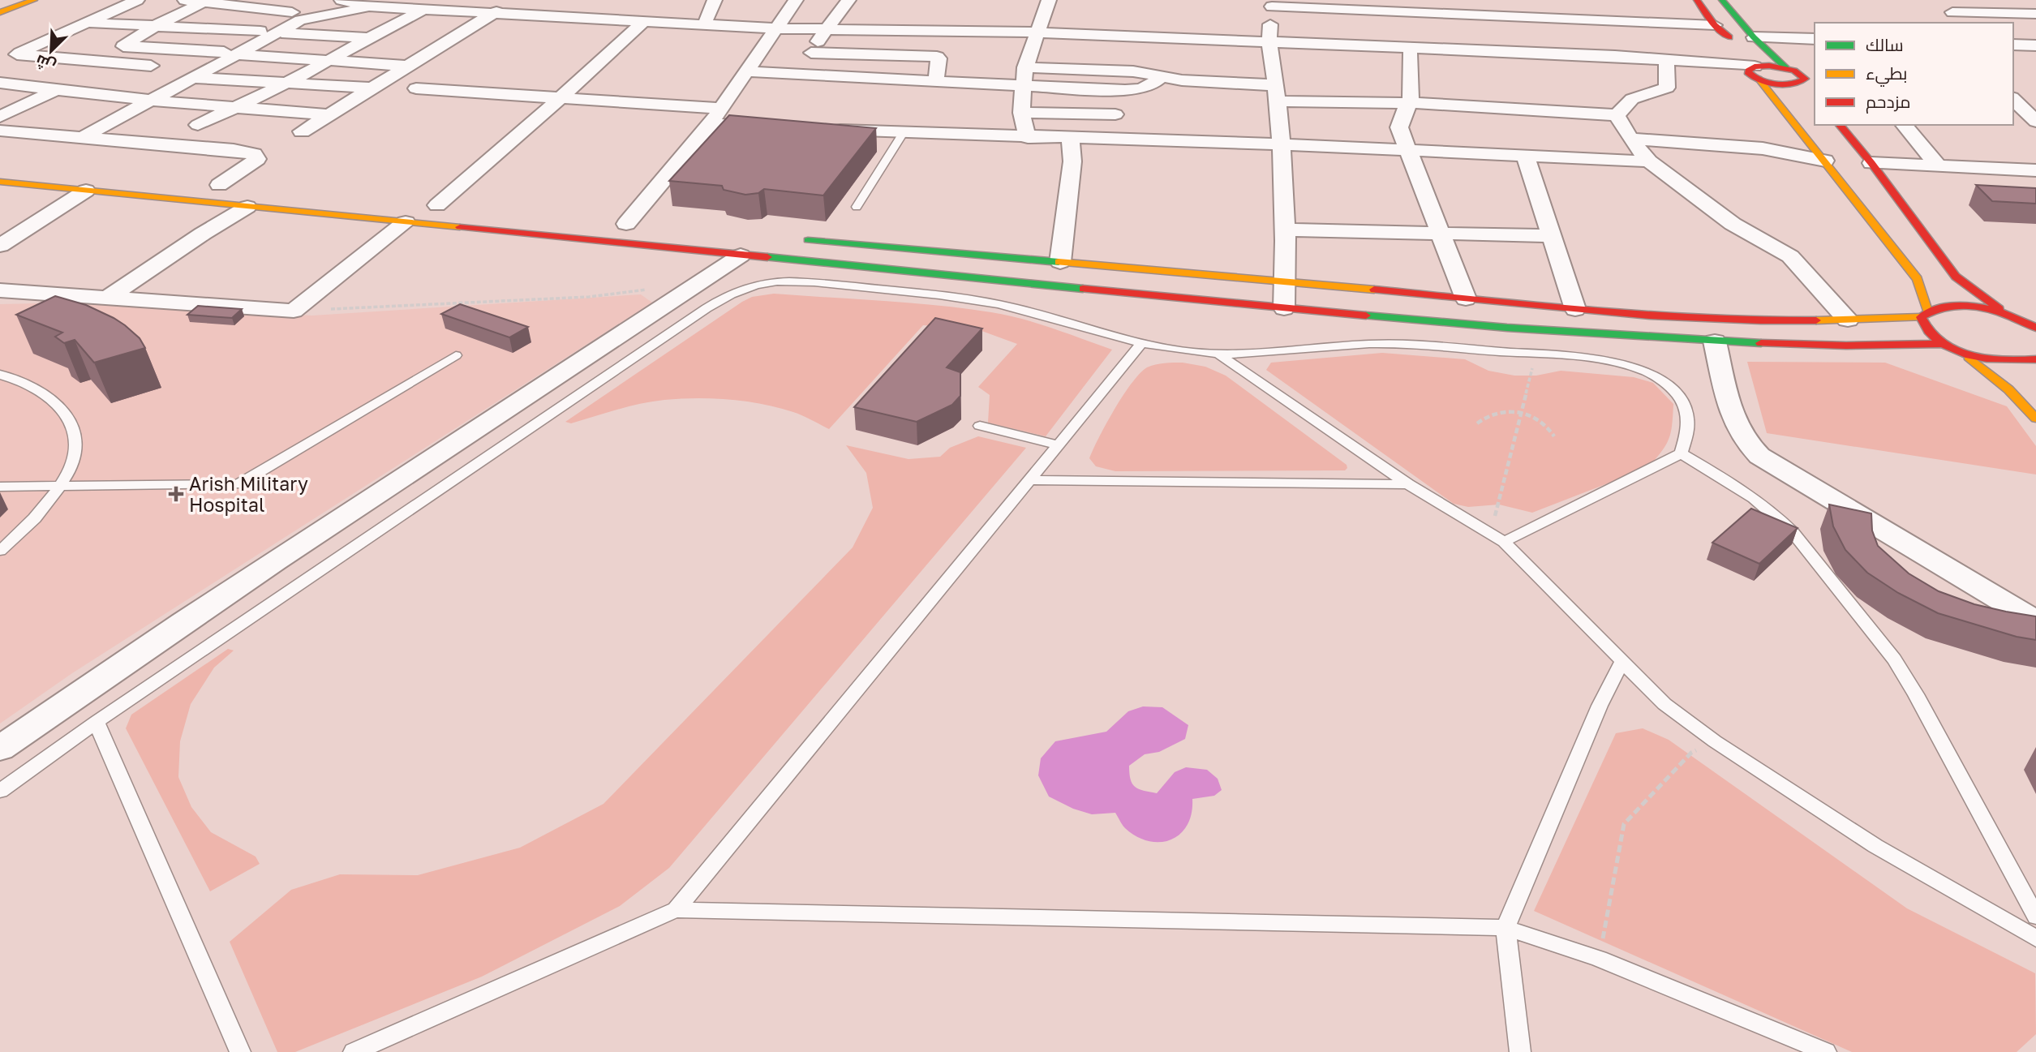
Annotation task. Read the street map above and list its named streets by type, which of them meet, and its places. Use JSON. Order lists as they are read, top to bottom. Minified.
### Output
{"places":{"health":["Arish Military Hospital"]},"legend":["سالك","بطيء","مزدحم"],"north":"bottom left"}
